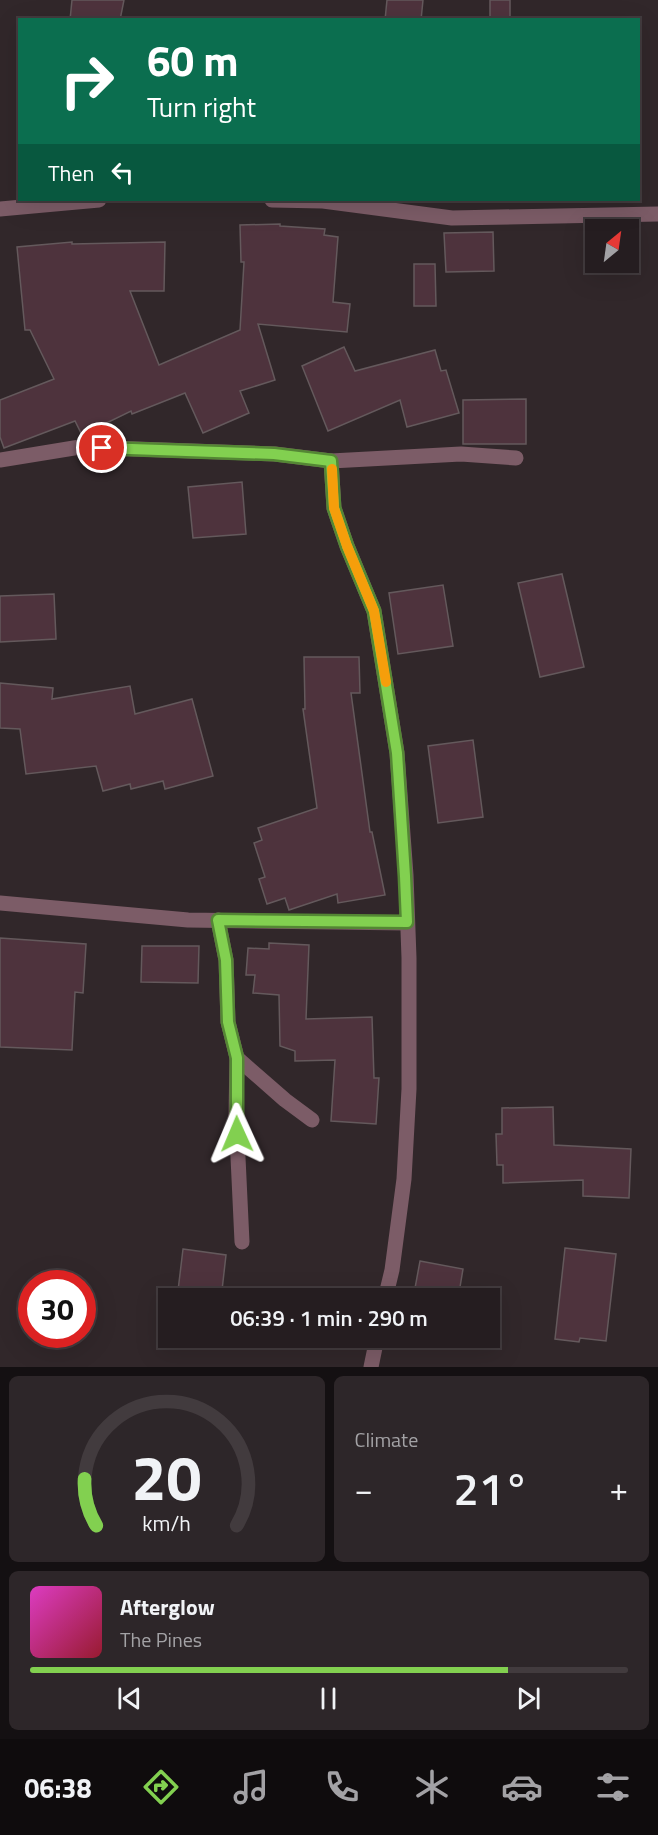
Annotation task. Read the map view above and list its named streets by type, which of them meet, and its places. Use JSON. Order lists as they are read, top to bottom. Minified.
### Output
{"north":"top right","page":{"turn":["60 m","Turn right"],"then":"Then","limit":"30","trip":"06:39 · 1 min · 290 m","tile":"Climate","heat":["−","21°","+"],"song":["Afterglow","The Pines"],"tabs":"06:38","gauge":["20","km/h"]}}
